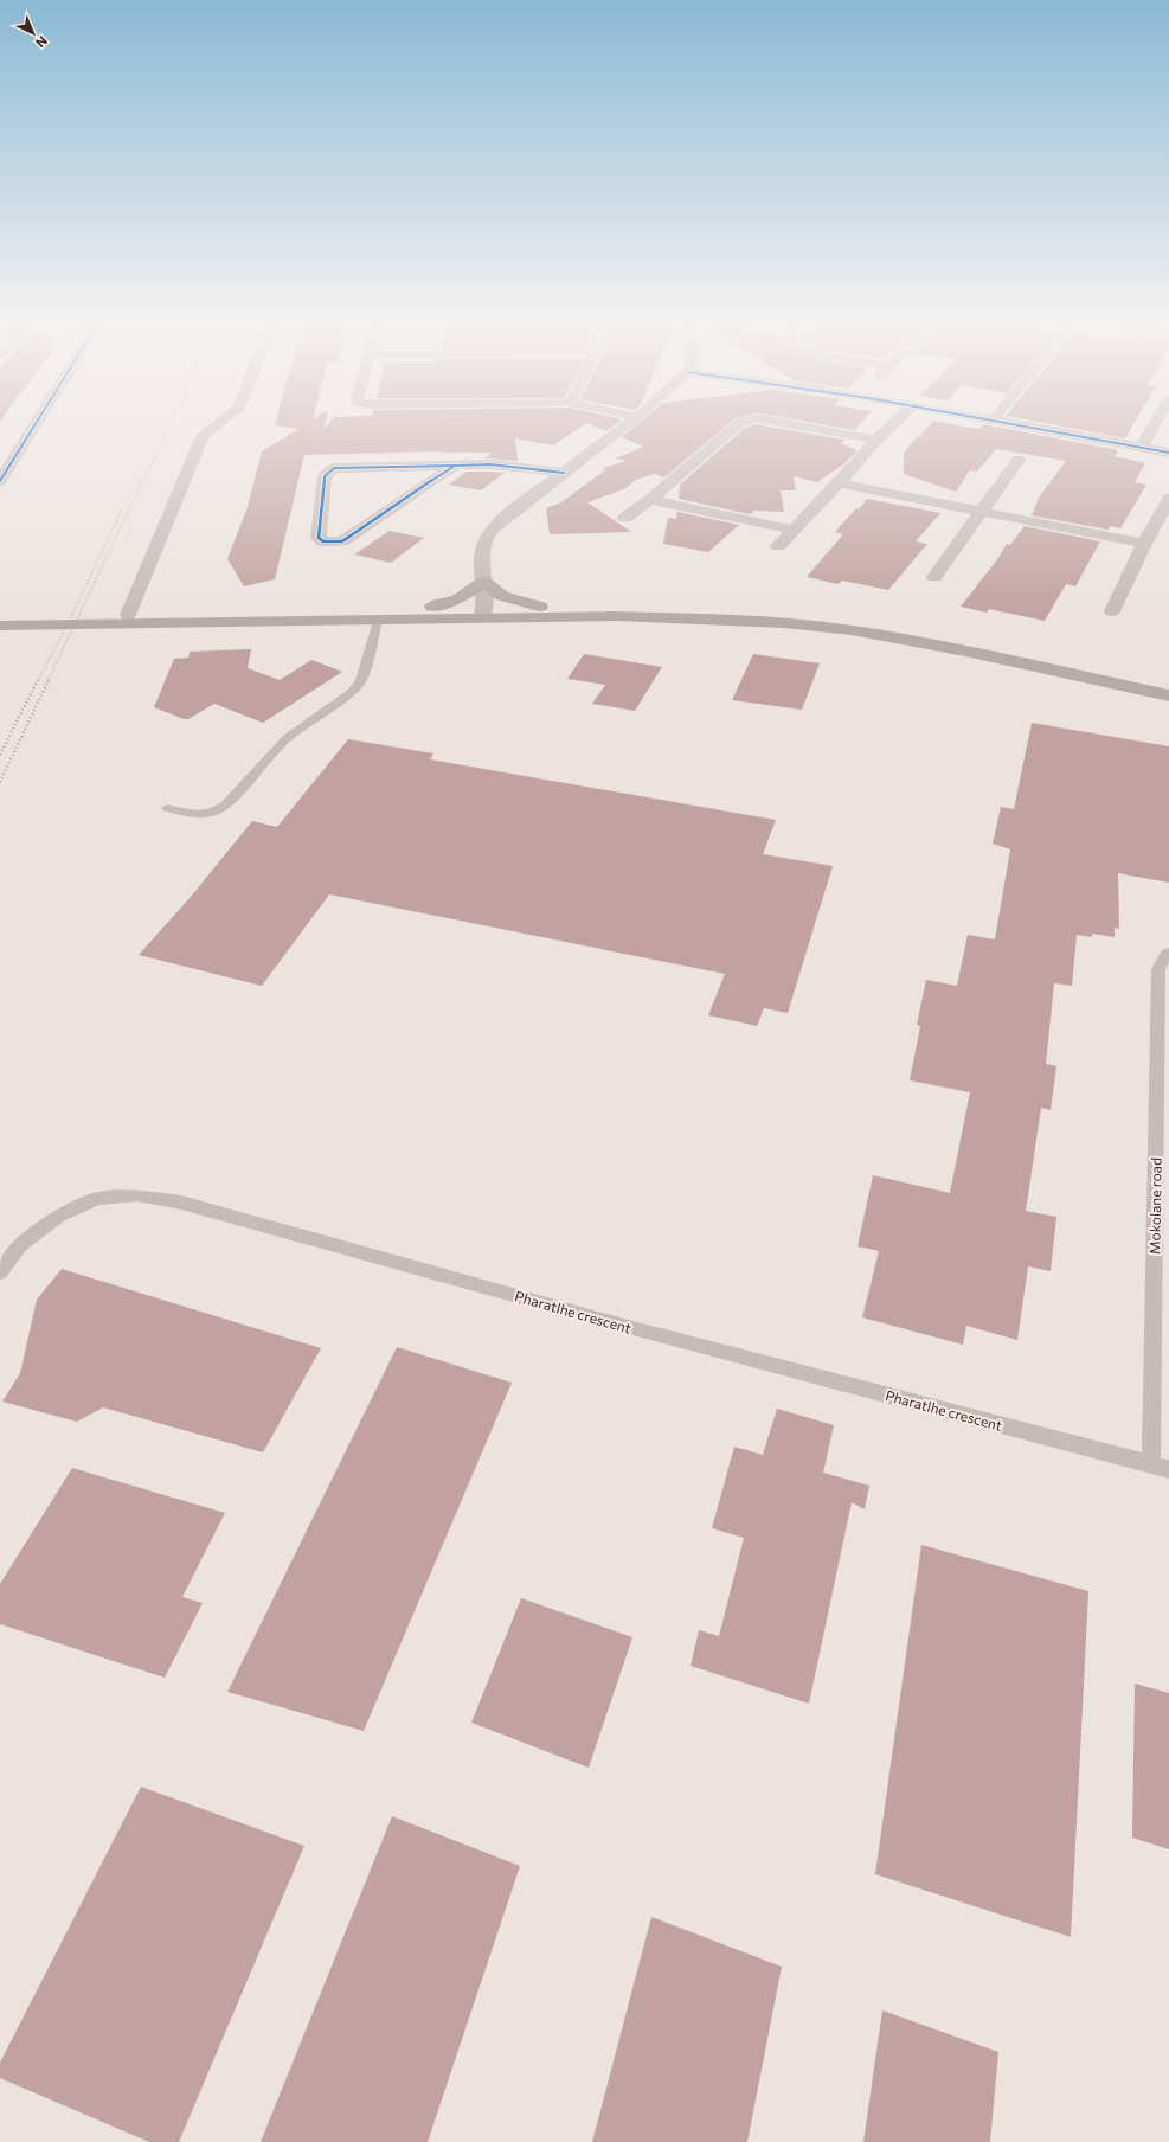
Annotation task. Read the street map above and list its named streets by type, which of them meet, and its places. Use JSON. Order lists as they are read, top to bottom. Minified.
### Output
{"streets":{"lane":["Mokolane road","Pharatlhe crescent"]},"crossings":[["Mokolane road","Pharatlhe crescent"]],"north":"bottom right"}
